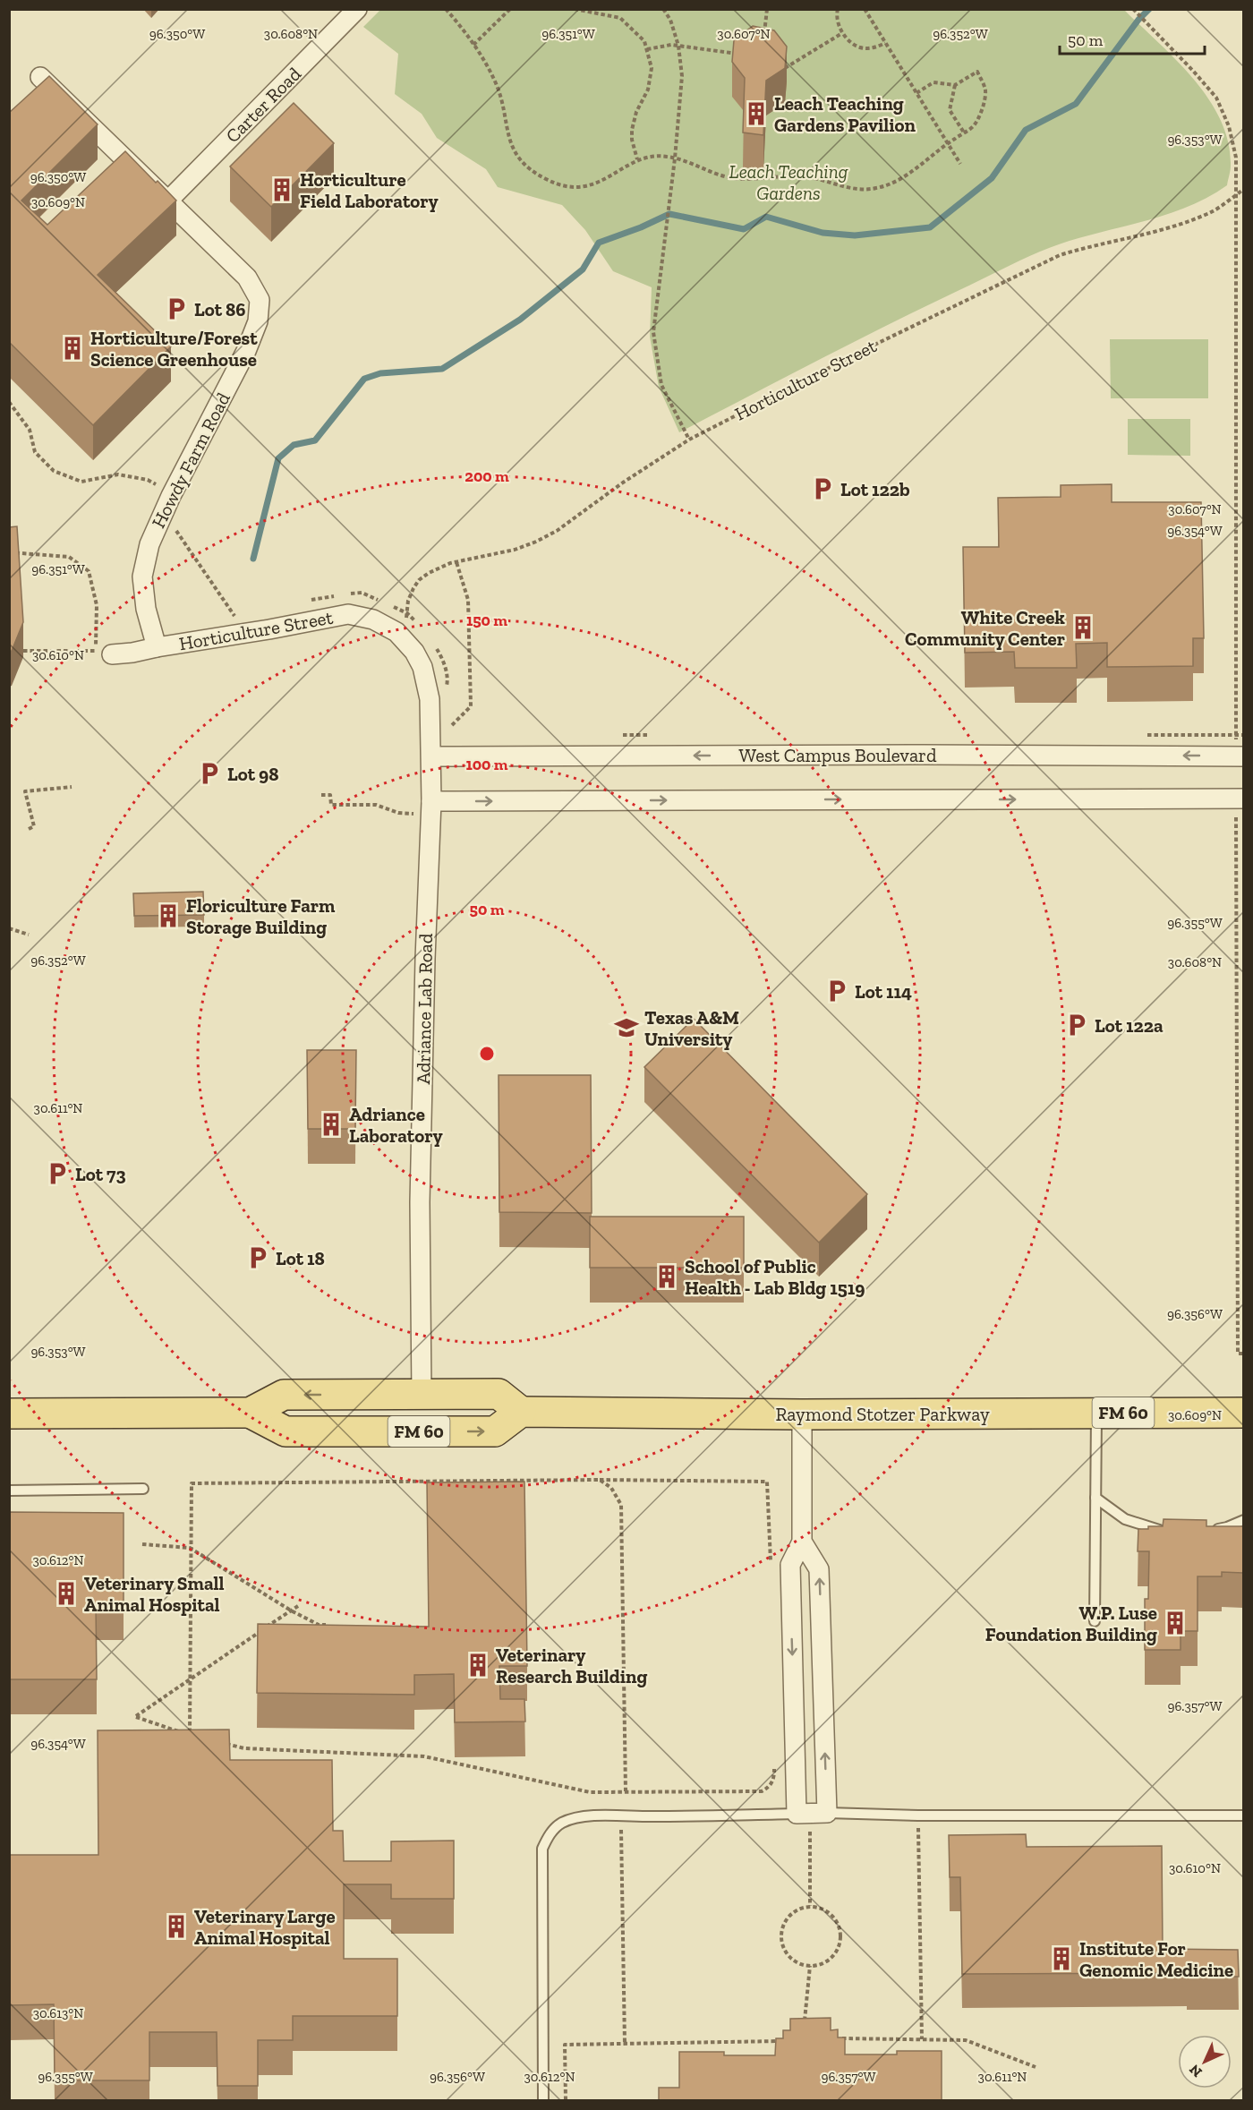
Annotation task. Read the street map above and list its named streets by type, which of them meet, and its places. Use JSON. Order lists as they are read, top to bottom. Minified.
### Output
{"streets":{"main road":["FM 60","Raymond Stotzer Parkway"],"street":["Carter Road","Horticulture Street","Howdy Farm Road","West Campus Boulevard","Adriance Lab Road"]},"crossings":[["Carter Road","Howdy Farm Road"],["Horticulture Street","Howdy Farm Road"],["Horticulture Street","Adriance Lab Road"],["West Campus Boulevard","Adriance Lab Road"],["Adriance Lab Road","FM 60"],["FM 60","Raymond Stotzer Parkway"]],"parks":["Leach Teaching Gardens"],"places":{"building":["Leach Teaching Gardens Pavilion","Horticulture Field Laboratory","Horticulture/Forest Science Greenhouse","White Creek Community Center","Floriculture Farm Storage Building","Adriance Laboratory","School of Public Health - Lab Bldg 1519","Veterinary Small Animal Hospital","W.P. Luse Foundation Building","Veterinary Research Building","Veterinary Large Animal Hospital","Institute For Genomic Medicine"],"parking":["Lot 86","Lot 122b","Lot 98","Lot 114","Lot 122a","Lot 73","Lot 18"],"school or university":["Texas A&M University"]},"scale_bar":"50 m","north":"bottom left","coordinates":["96.350°W","30.608°N","96.351°W","30.607°N","96.352°W","96.353°W","30.609°N","96.354°W","30.610°N","96.355°W","30.611°N","96.356°W","30.612°N","96.357°W","30.613°N"],"rings":["200 m","150 m","100 m","50 m"]}
